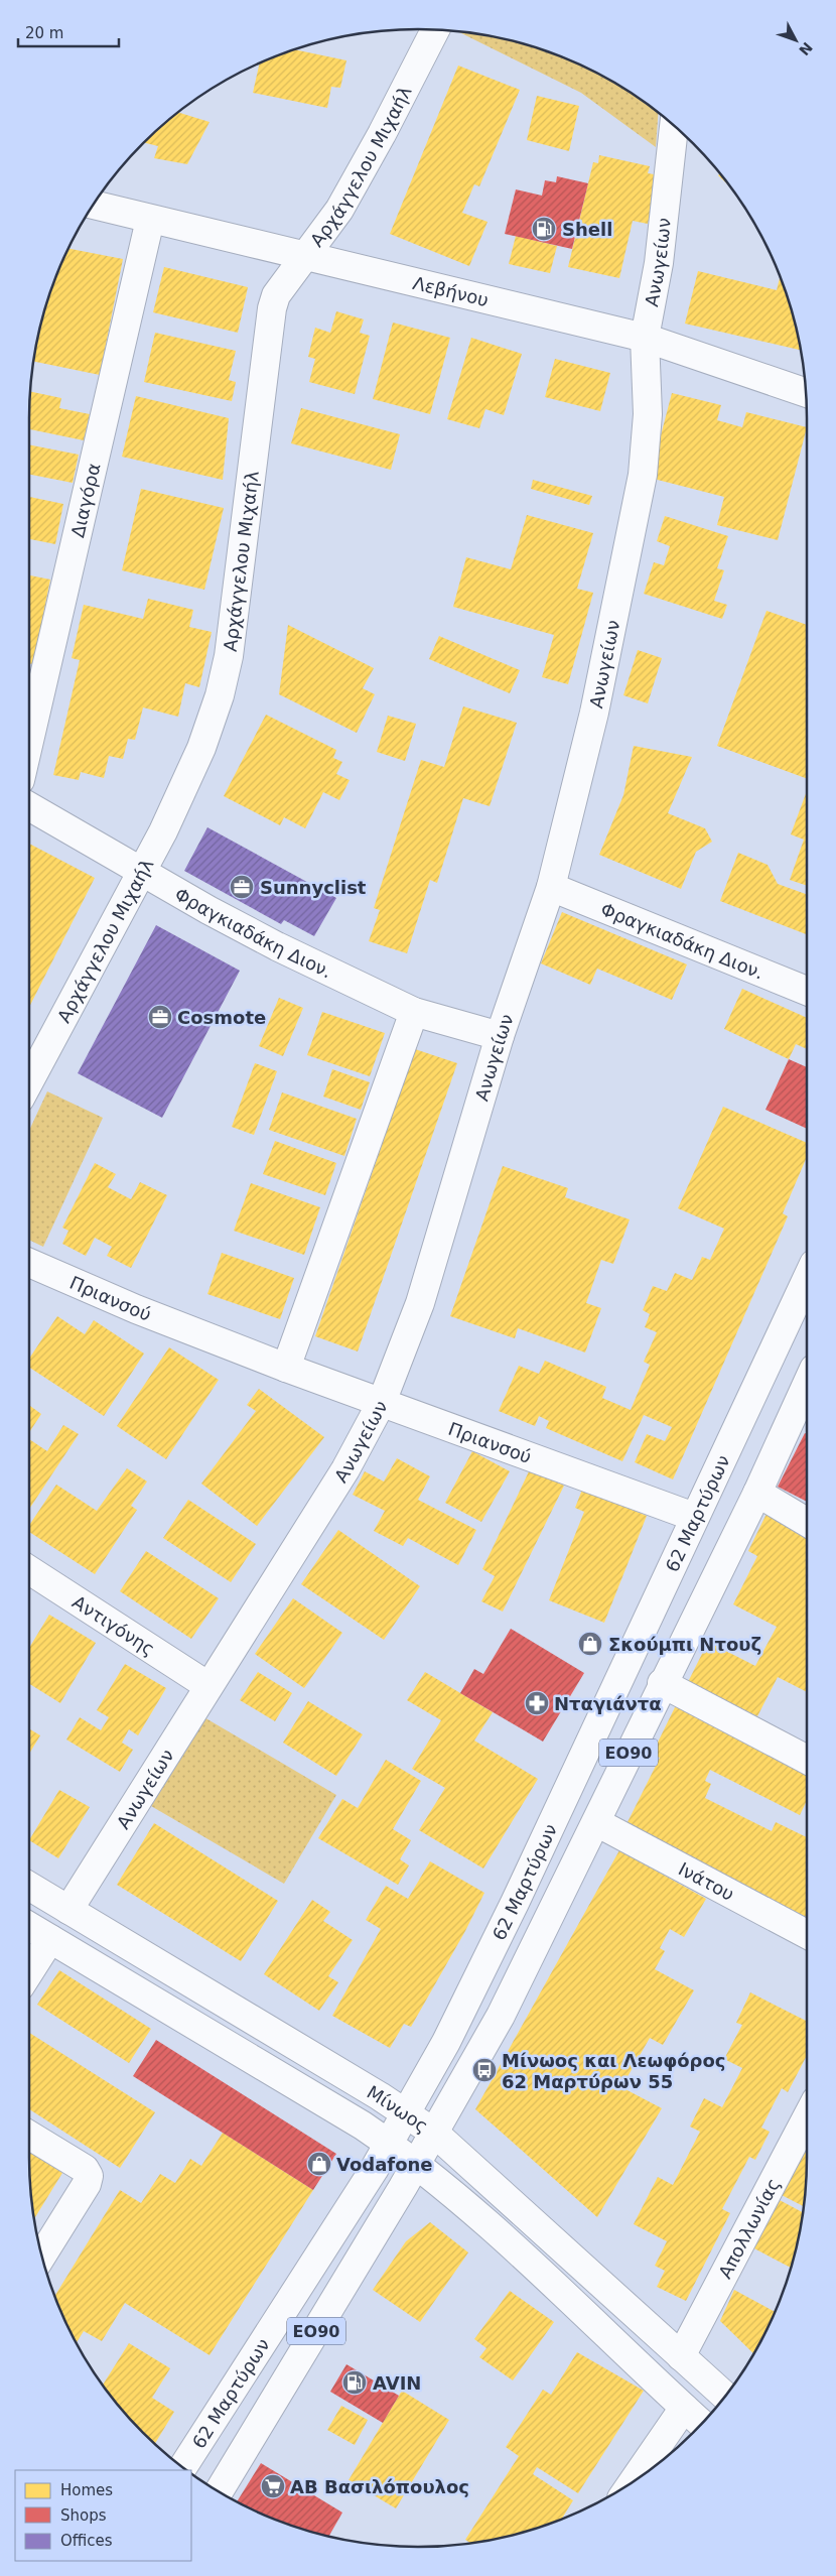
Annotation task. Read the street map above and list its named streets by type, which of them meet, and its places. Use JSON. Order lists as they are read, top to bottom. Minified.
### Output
{"streets":{"street":["Αρχάγγελου Μιχαήλ","Ανωγείων","Λεβήνου","Διαγόρα","Φραγκιαδάκη Διον.","Πριανσού","62 Μαρτύρων","Αντιγόνης","ΕΟ90","Ινάτου","Μίνωος","Απολλωνίας"]},"crossings":[["Αρχάγγελου Μιχαήλ","Λεβήνου"],["Αρχάγγελου Μιχαήλ","Φραγκιαδάκη Διον."],["Ανωγείων","Λεβήνου"],["Ανωγείων","Φραγκιαδάκη Διον."],["Ανωγείων","Πριανσού"],["Ανωγείων","Αντιγόνης"],["Ανωγείων","Μίνωος"],["Λεβήνου","Διαγόρα"],["Πριανσού","62 Μαρτύρων"],["62 Μαρτύρων","Μίνωος"],["ΕΟ90","Ινάτου"],["ΕΟ90","Μίνωος"],["Μίνωος","Απολλωνίας"]],"places":{"fuel station":["Shell","AVIN"],"office":["Sunnyclist","Cosmote"],"shop":["Σκούμπι Ντουζ","Vodafone"],"pharmacy":["Νταγιάντα"],"bus stop":["Μίνωος και Λεωφόρος 62 Μαρτύρων 55"],"supermarket":["ΑΒ Βασιλόπουλος"]},"legend":["Homes","Shops","Offices"],"scale_bar":"20 m","north":"bottom right"}
